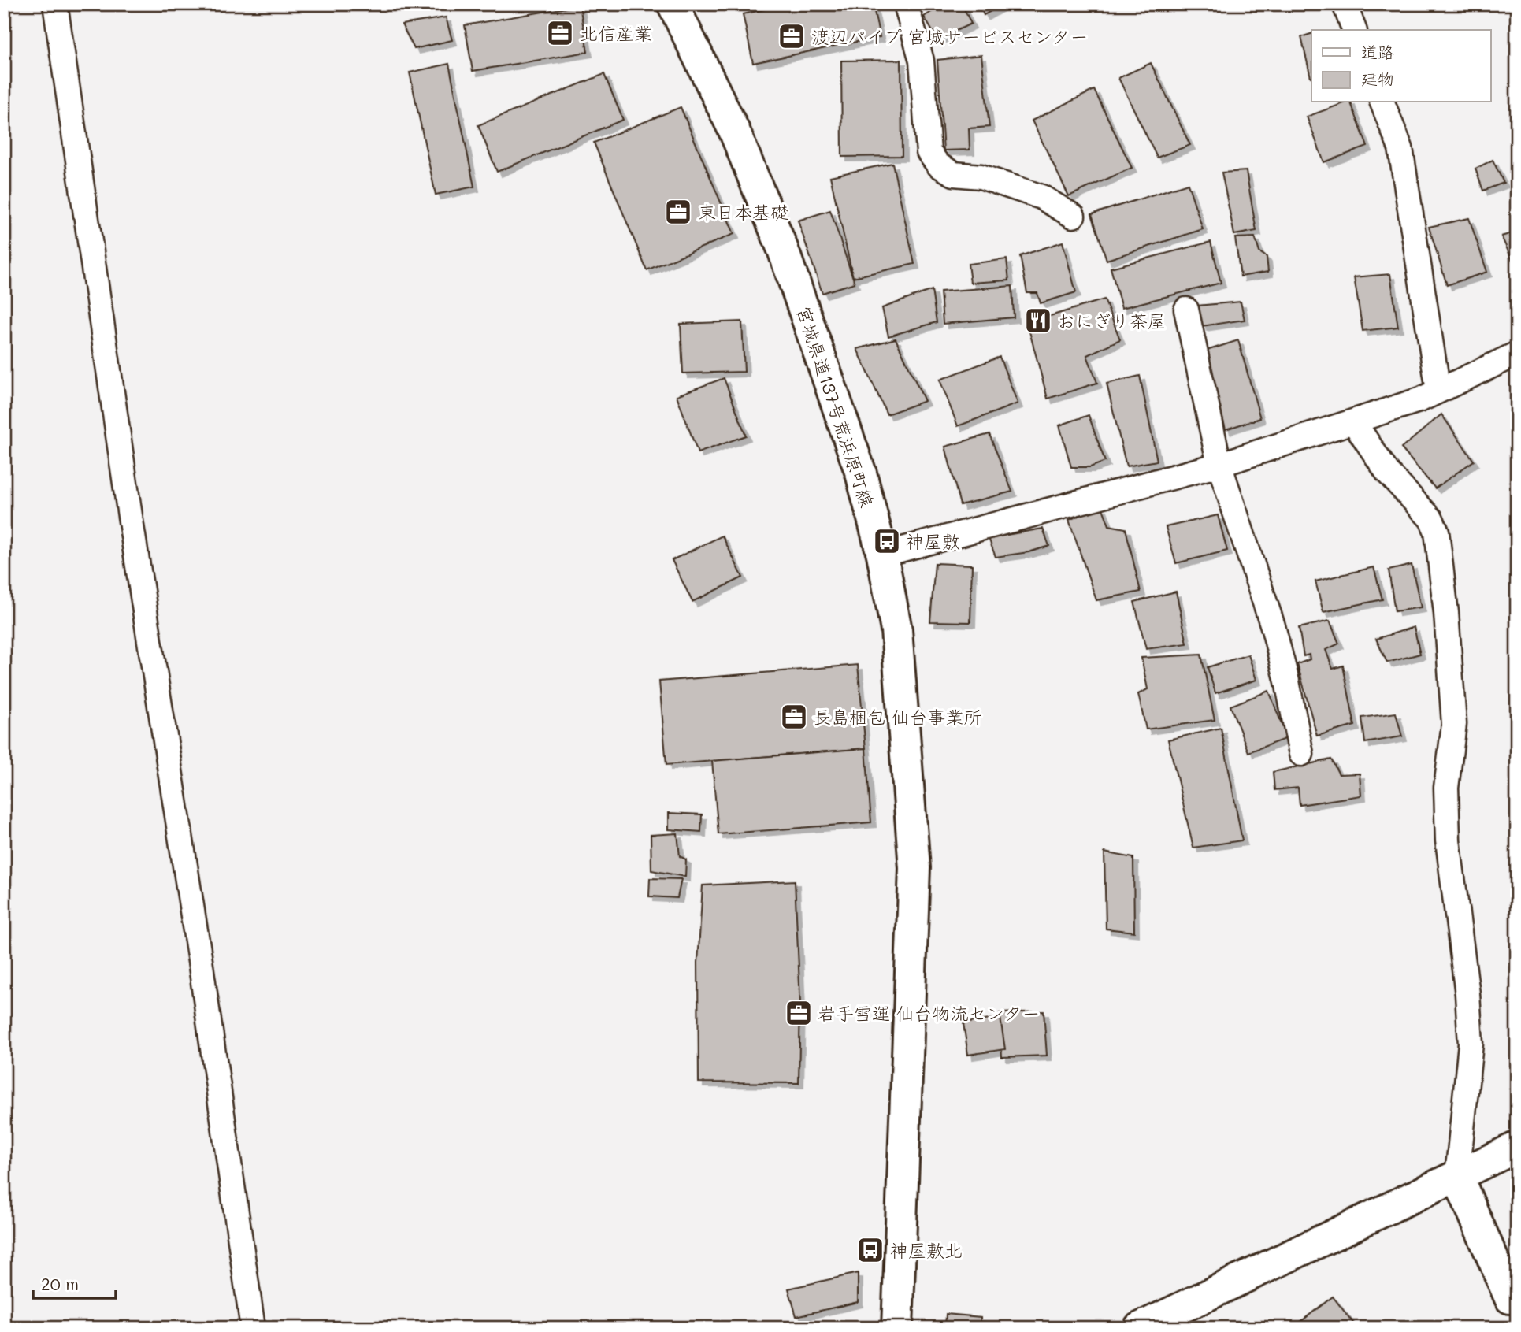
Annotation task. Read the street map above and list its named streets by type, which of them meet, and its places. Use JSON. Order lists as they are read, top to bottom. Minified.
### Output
{"streets":{"main road":["宮城県道137号荒浜原町線"]},"places":{"office":["北信産業","渡辺パイプ 宮城サービスセンター","東日本基礎","長島梱包 仙台事業所","岩手雪運 仙台物流センター"],"restaurant":["おにぎり茶屋"],"bus stop":["神屋敷","神屋敷北"]},"legend":["道路","建物"],"scale_bar":"20 m"}
